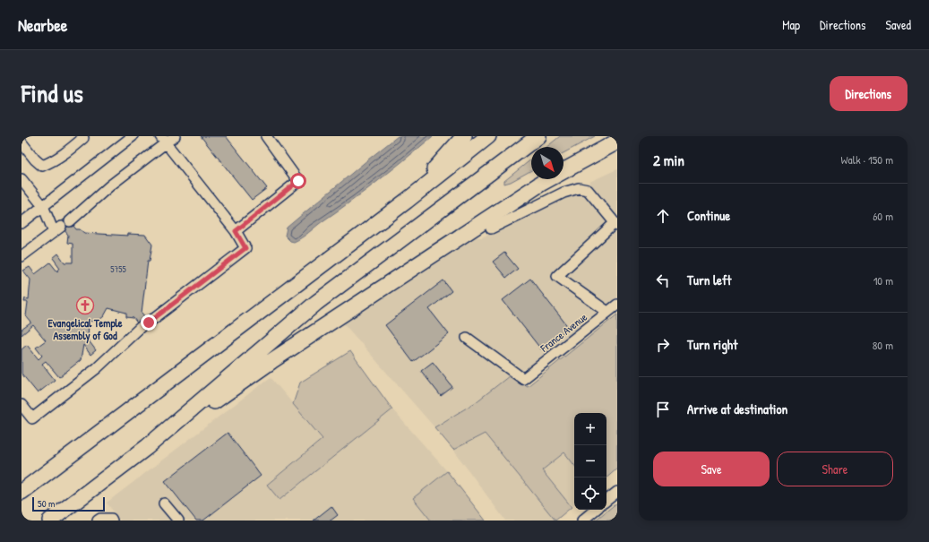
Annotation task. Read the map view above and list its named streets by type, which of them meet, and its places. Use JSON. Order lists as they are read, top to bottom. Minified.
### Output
{"streets":{"street":["France Avenue"]},"places":{"church":["Evangelical Temple Assembly of God"]},"house_numbers":["5755"],"scale_bar":"50 m","north":"bottom right","page":{"header":"Nearbee","nav":["Map","Directions","Saved"],"title":"Find us","buttons":["Directions",["Save","Share"]],"heading":["2 min","Walk · 150 m"],"list":[["Continue","60 m"],["Turn left","10 m"],["Turn right","80 m"],"Arrive at destination"],"map_buttons":["+","−"],"scale":"50 m"}}
